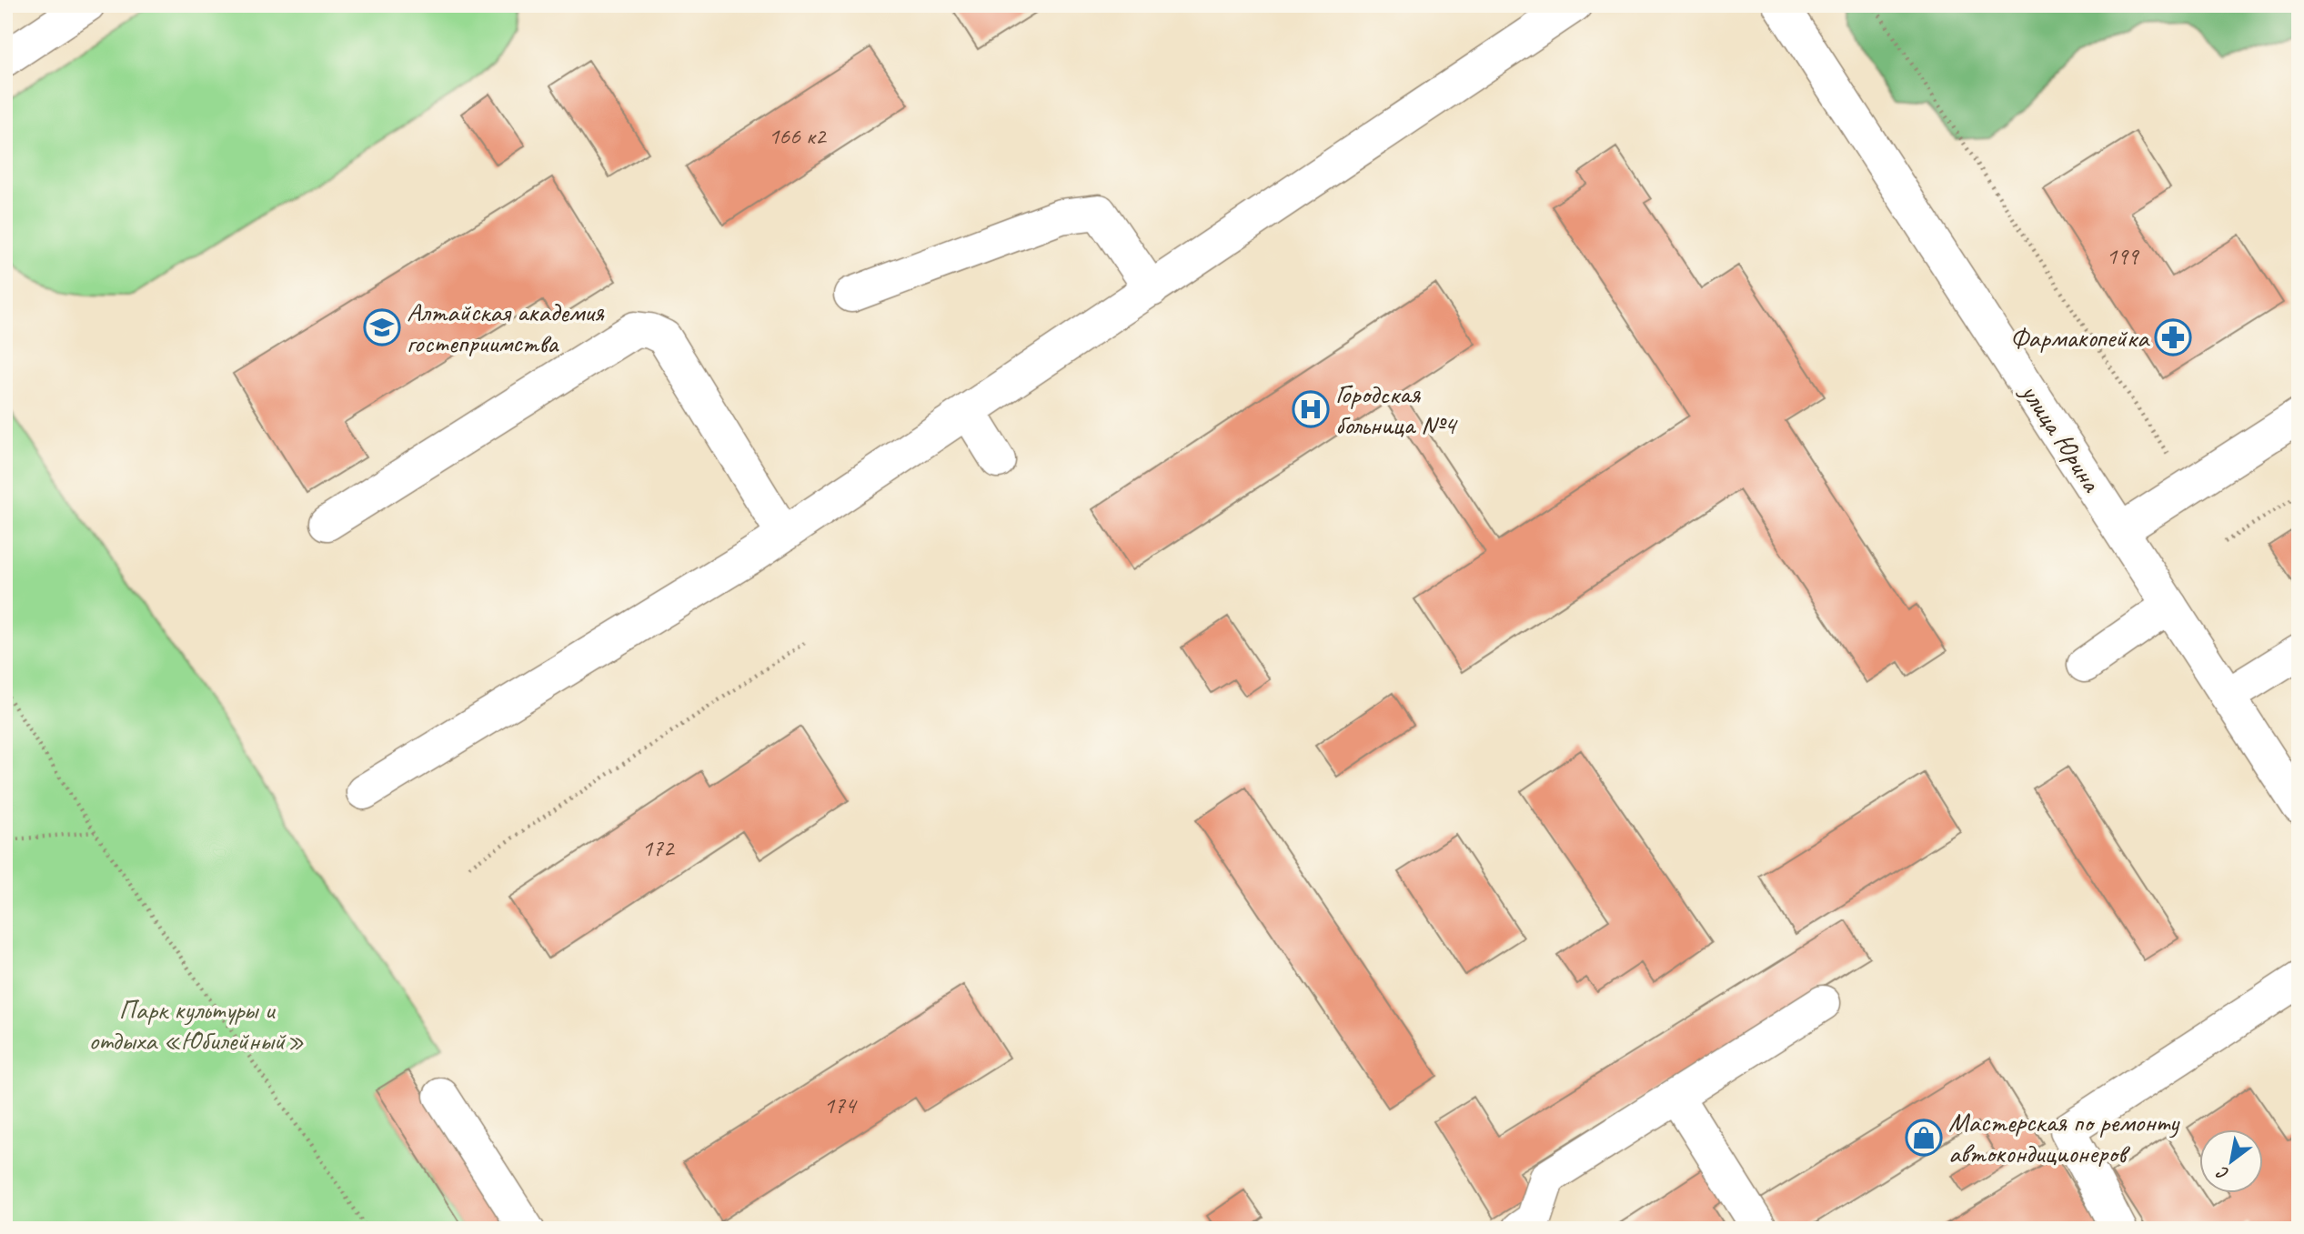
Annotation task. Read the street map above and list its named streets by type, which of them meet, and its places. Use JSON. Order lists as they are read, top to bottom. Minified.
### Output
{"streets":{"street":["улица Юрина"]},"parks":["Парк культуры и отдыха «Юбилейный»"],"places":{"school or university":["Алтайская академия гостеприимства"],"pharmacy":["Фармакопейка"],"hospital":["Городская больница №4"],"shop":["Мастерская по ремонту автокондиционеров"]},"house_numbers":["166 к2","199","172","174"],"north":"bottom left"}
